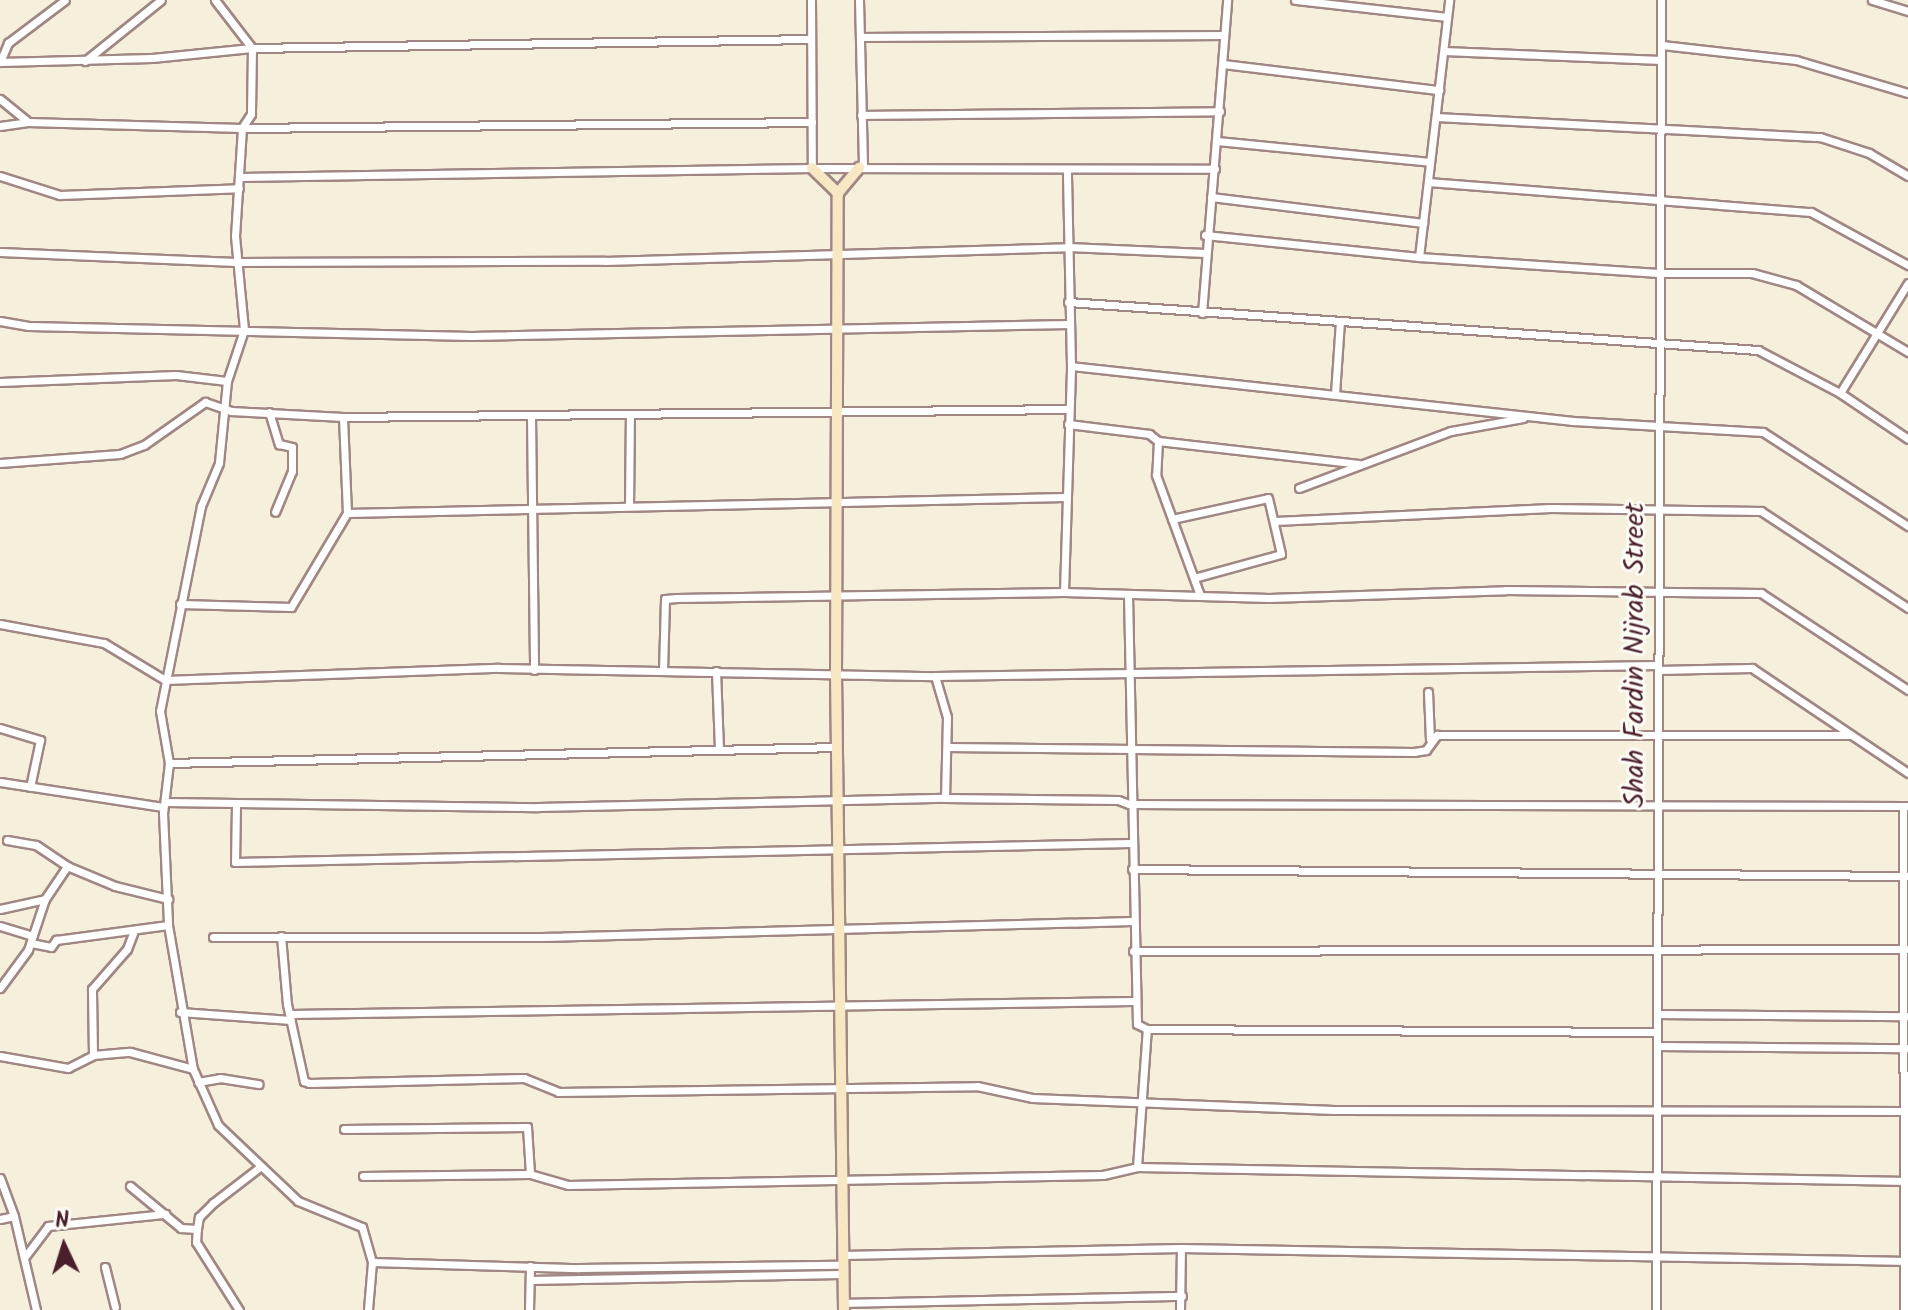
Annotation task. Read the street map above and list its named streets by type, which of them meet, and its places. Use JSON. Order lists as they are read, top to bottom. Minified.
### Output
{"streets":{"street":["Shah Fardin Nijrab Street"]},"north":"top"}
